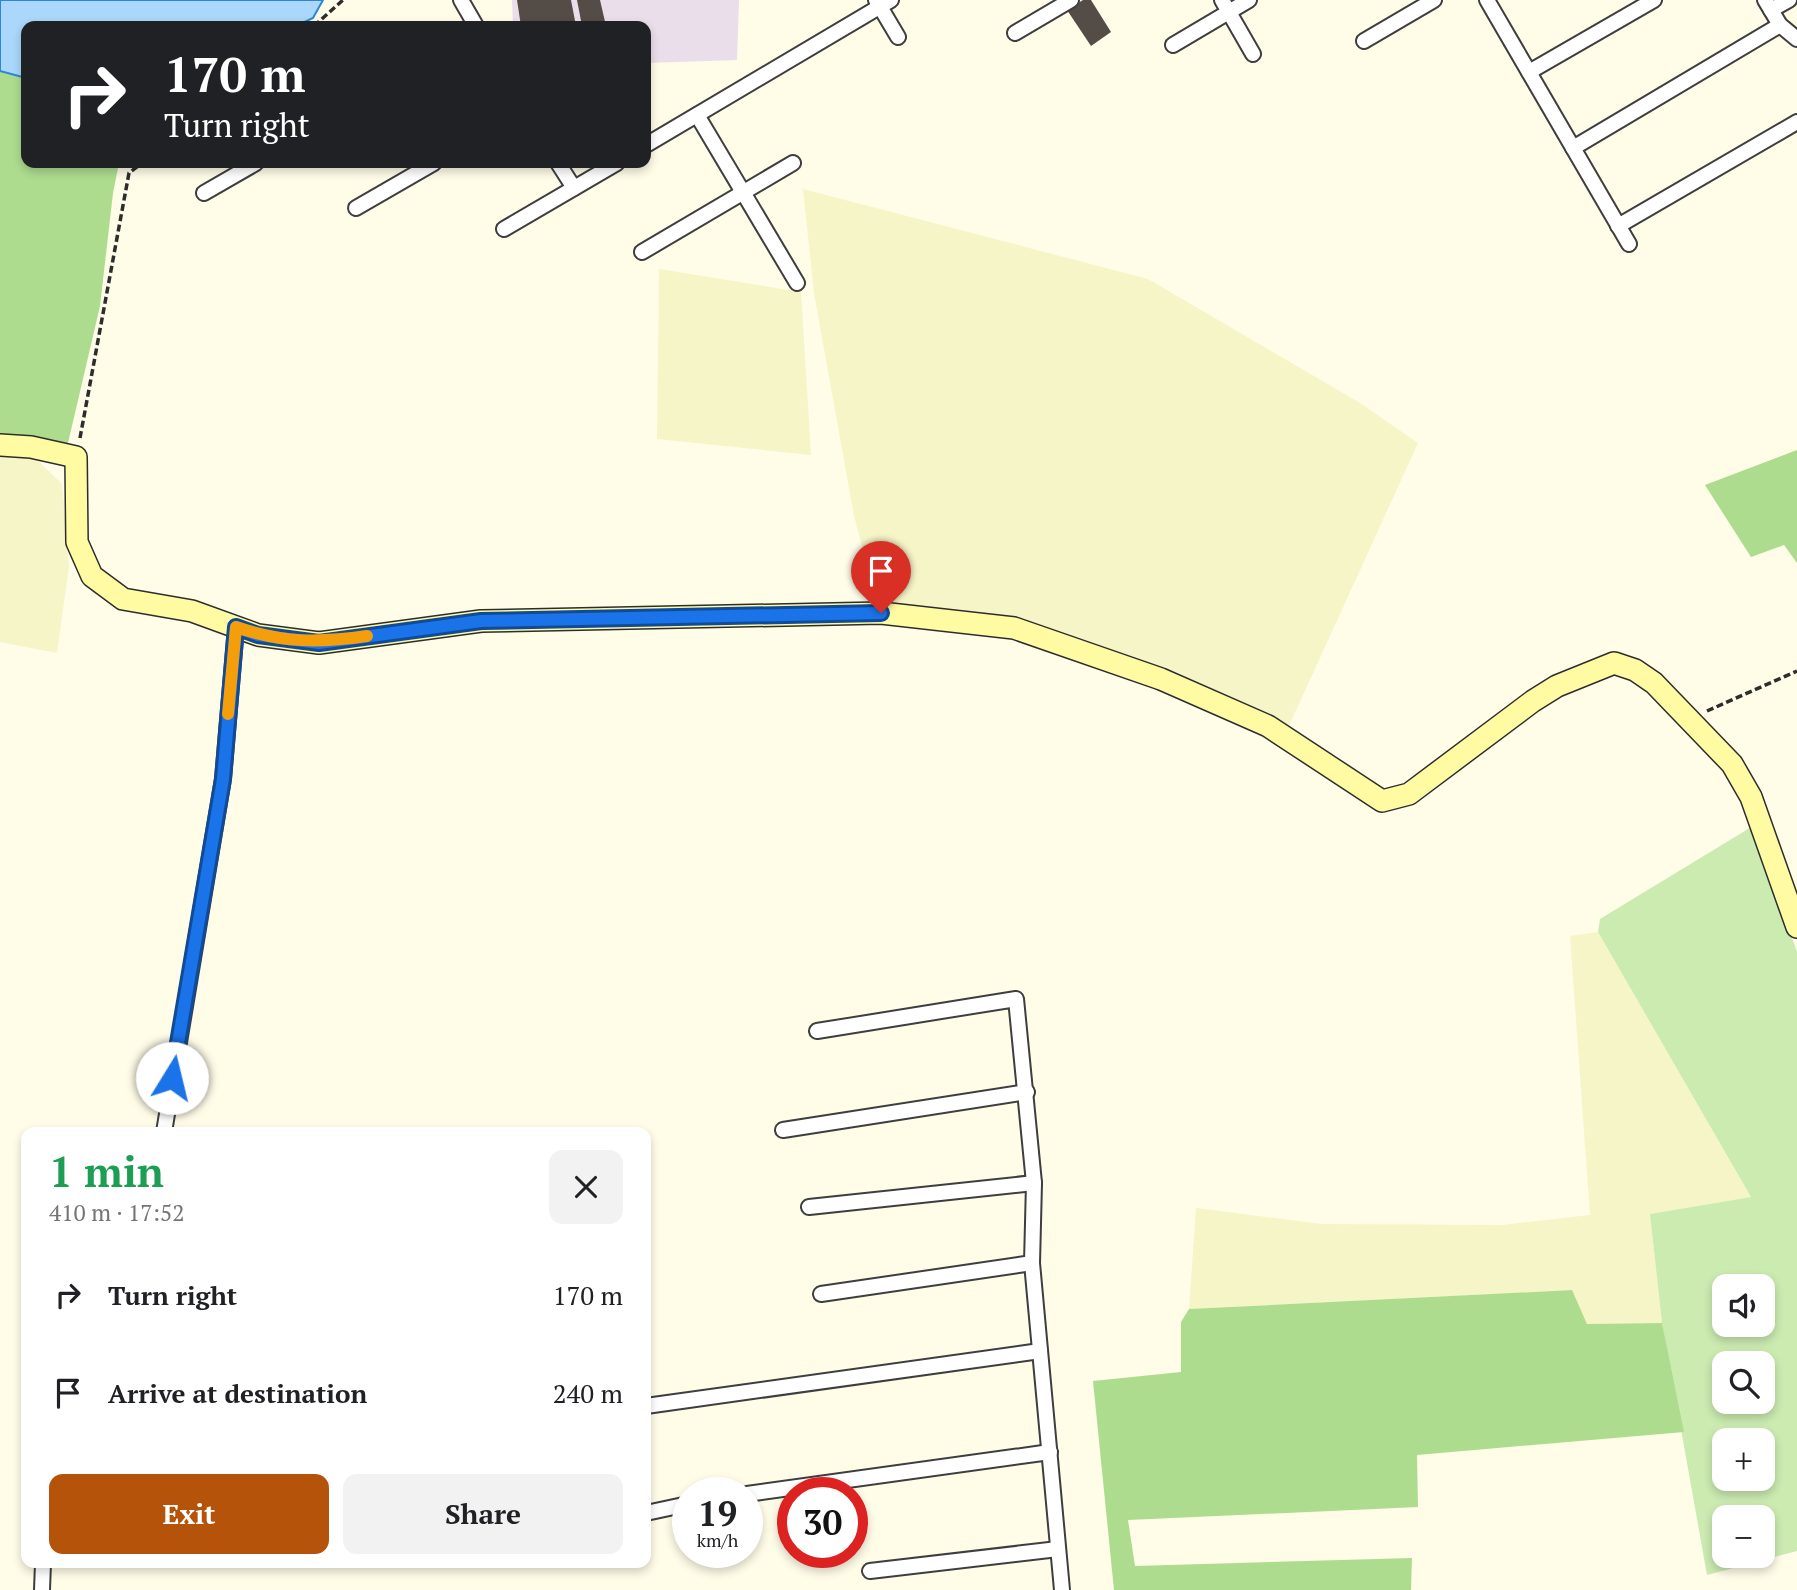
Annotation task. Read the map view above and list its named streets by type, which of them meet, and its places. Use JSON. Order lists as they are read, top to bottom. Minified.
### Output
{"page":{"turn":["170 m","Turn right"],"heading":["1 min","410 m · 17:52"],"list":[{"name":"Turn right","value":"170 m"},{"name":"Arrive at destination","value":"240 m"}],"map_buttons":["+","−"],"buttons":["Exit","Share"],"speed":"19 km/h","limit":"30"}}
